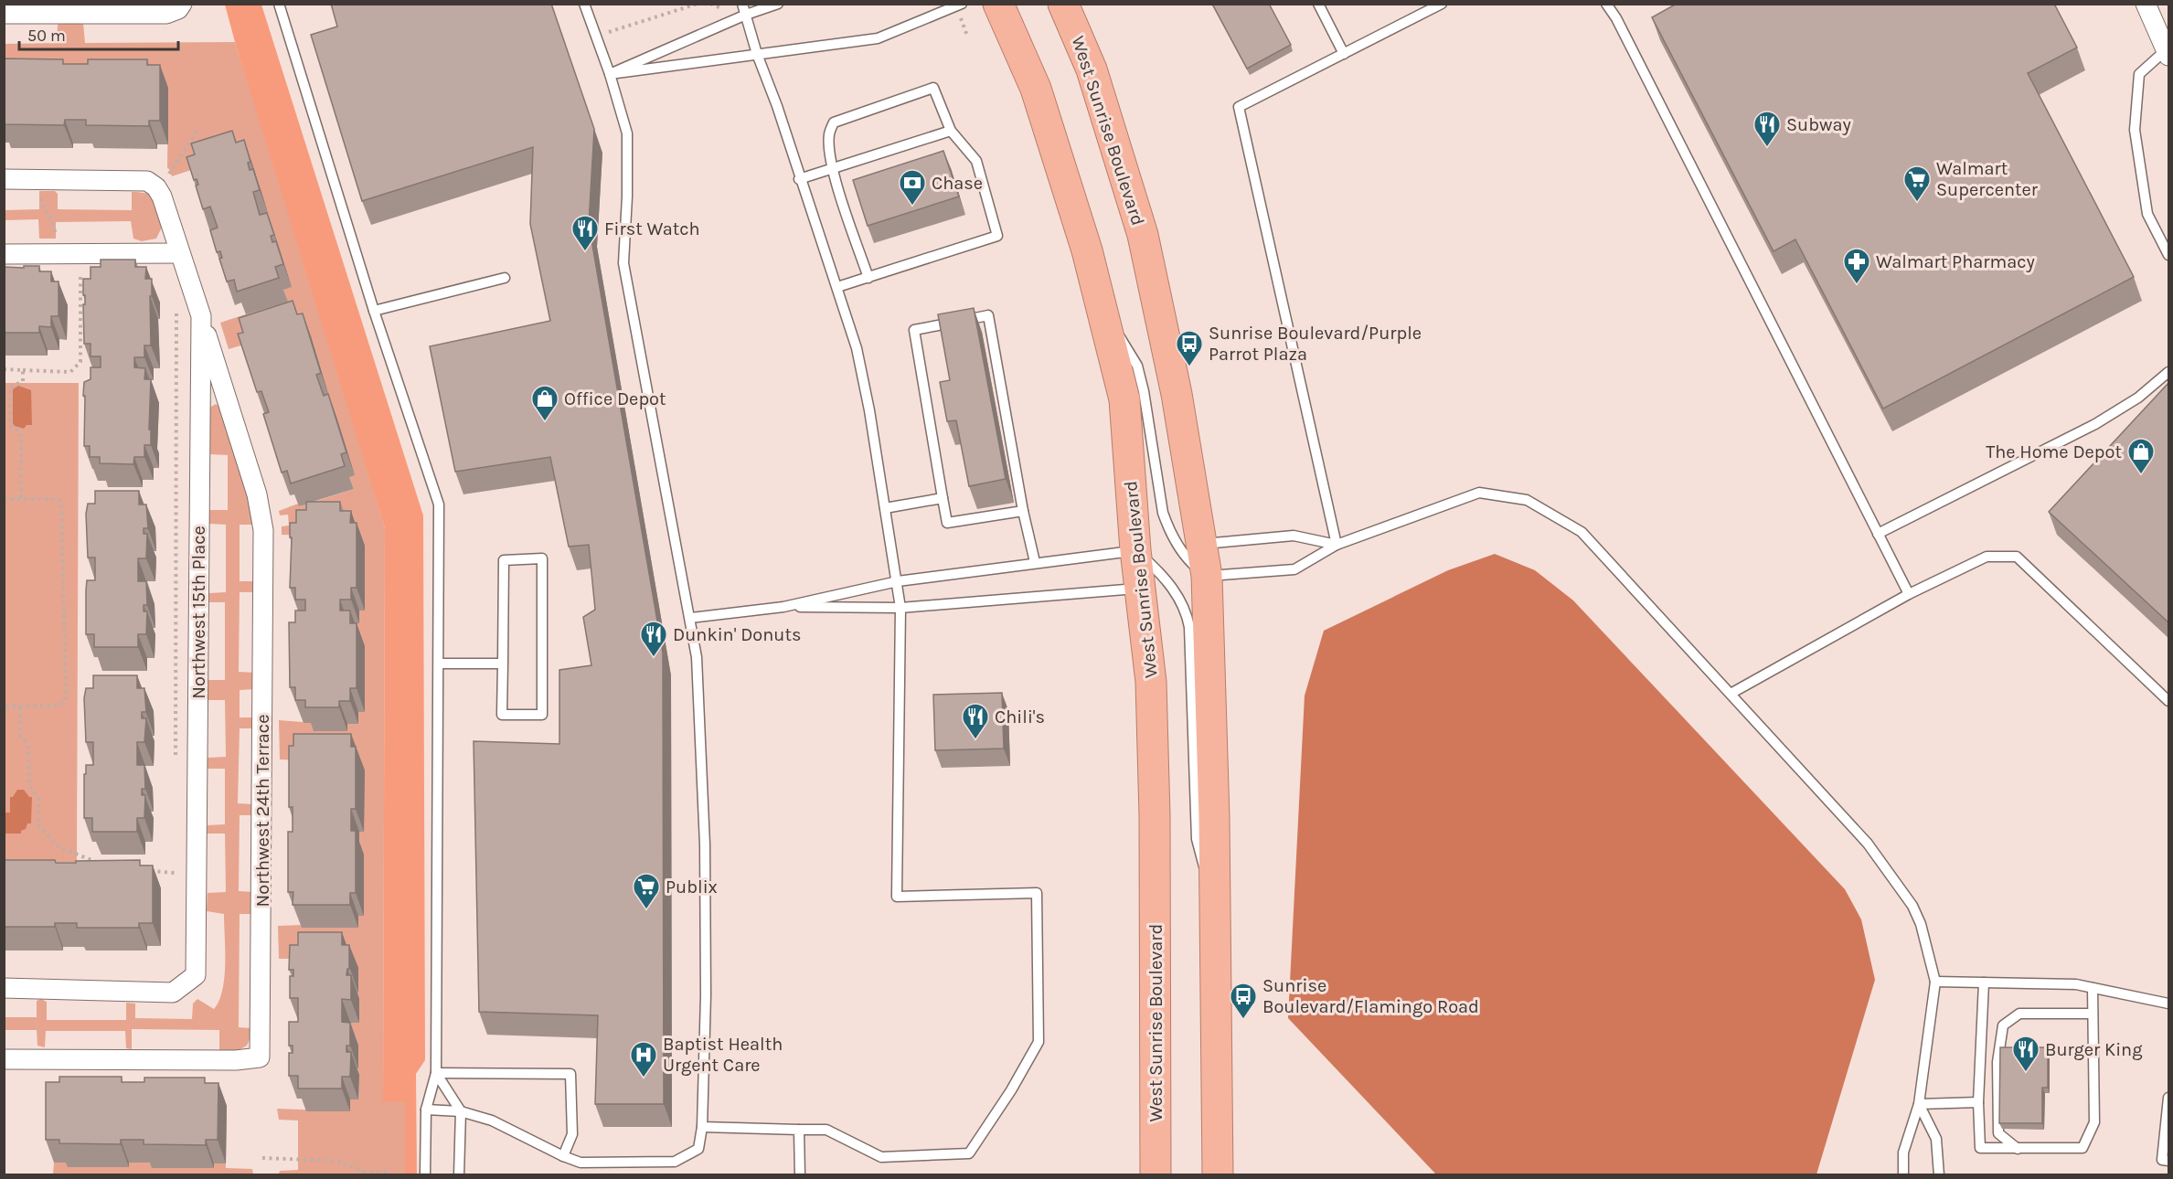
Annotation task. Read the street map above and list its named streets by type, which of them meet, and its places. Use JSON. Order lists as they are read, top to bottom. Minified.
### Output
{"streets":{"highway":["West Sunrise Boulevard"],"street":["Northwest 15th Place","Northwest 24th Terrace"]},"crossings":[["Northwest 15th Place","Northwest 24th Terrace"]],"places":{"restaurant":["Subway","First Watch","Dunkin' Donuts","Chili's","Burger King"],"supermarket":["Walmart Supercenter","Publix"],"bank":["Chase"],"pharmacy":["Walmart Pharmacy"],"bus stop":["Sunrise Boulevard/Purple Parrot Plaza","Sunrise Boulevard/Flamingo Road"],"shop":["Office Depot","The Home Depot"],"hospital":["Baptist Health Urgent Care"]},"scale_bar":"50 m"}
